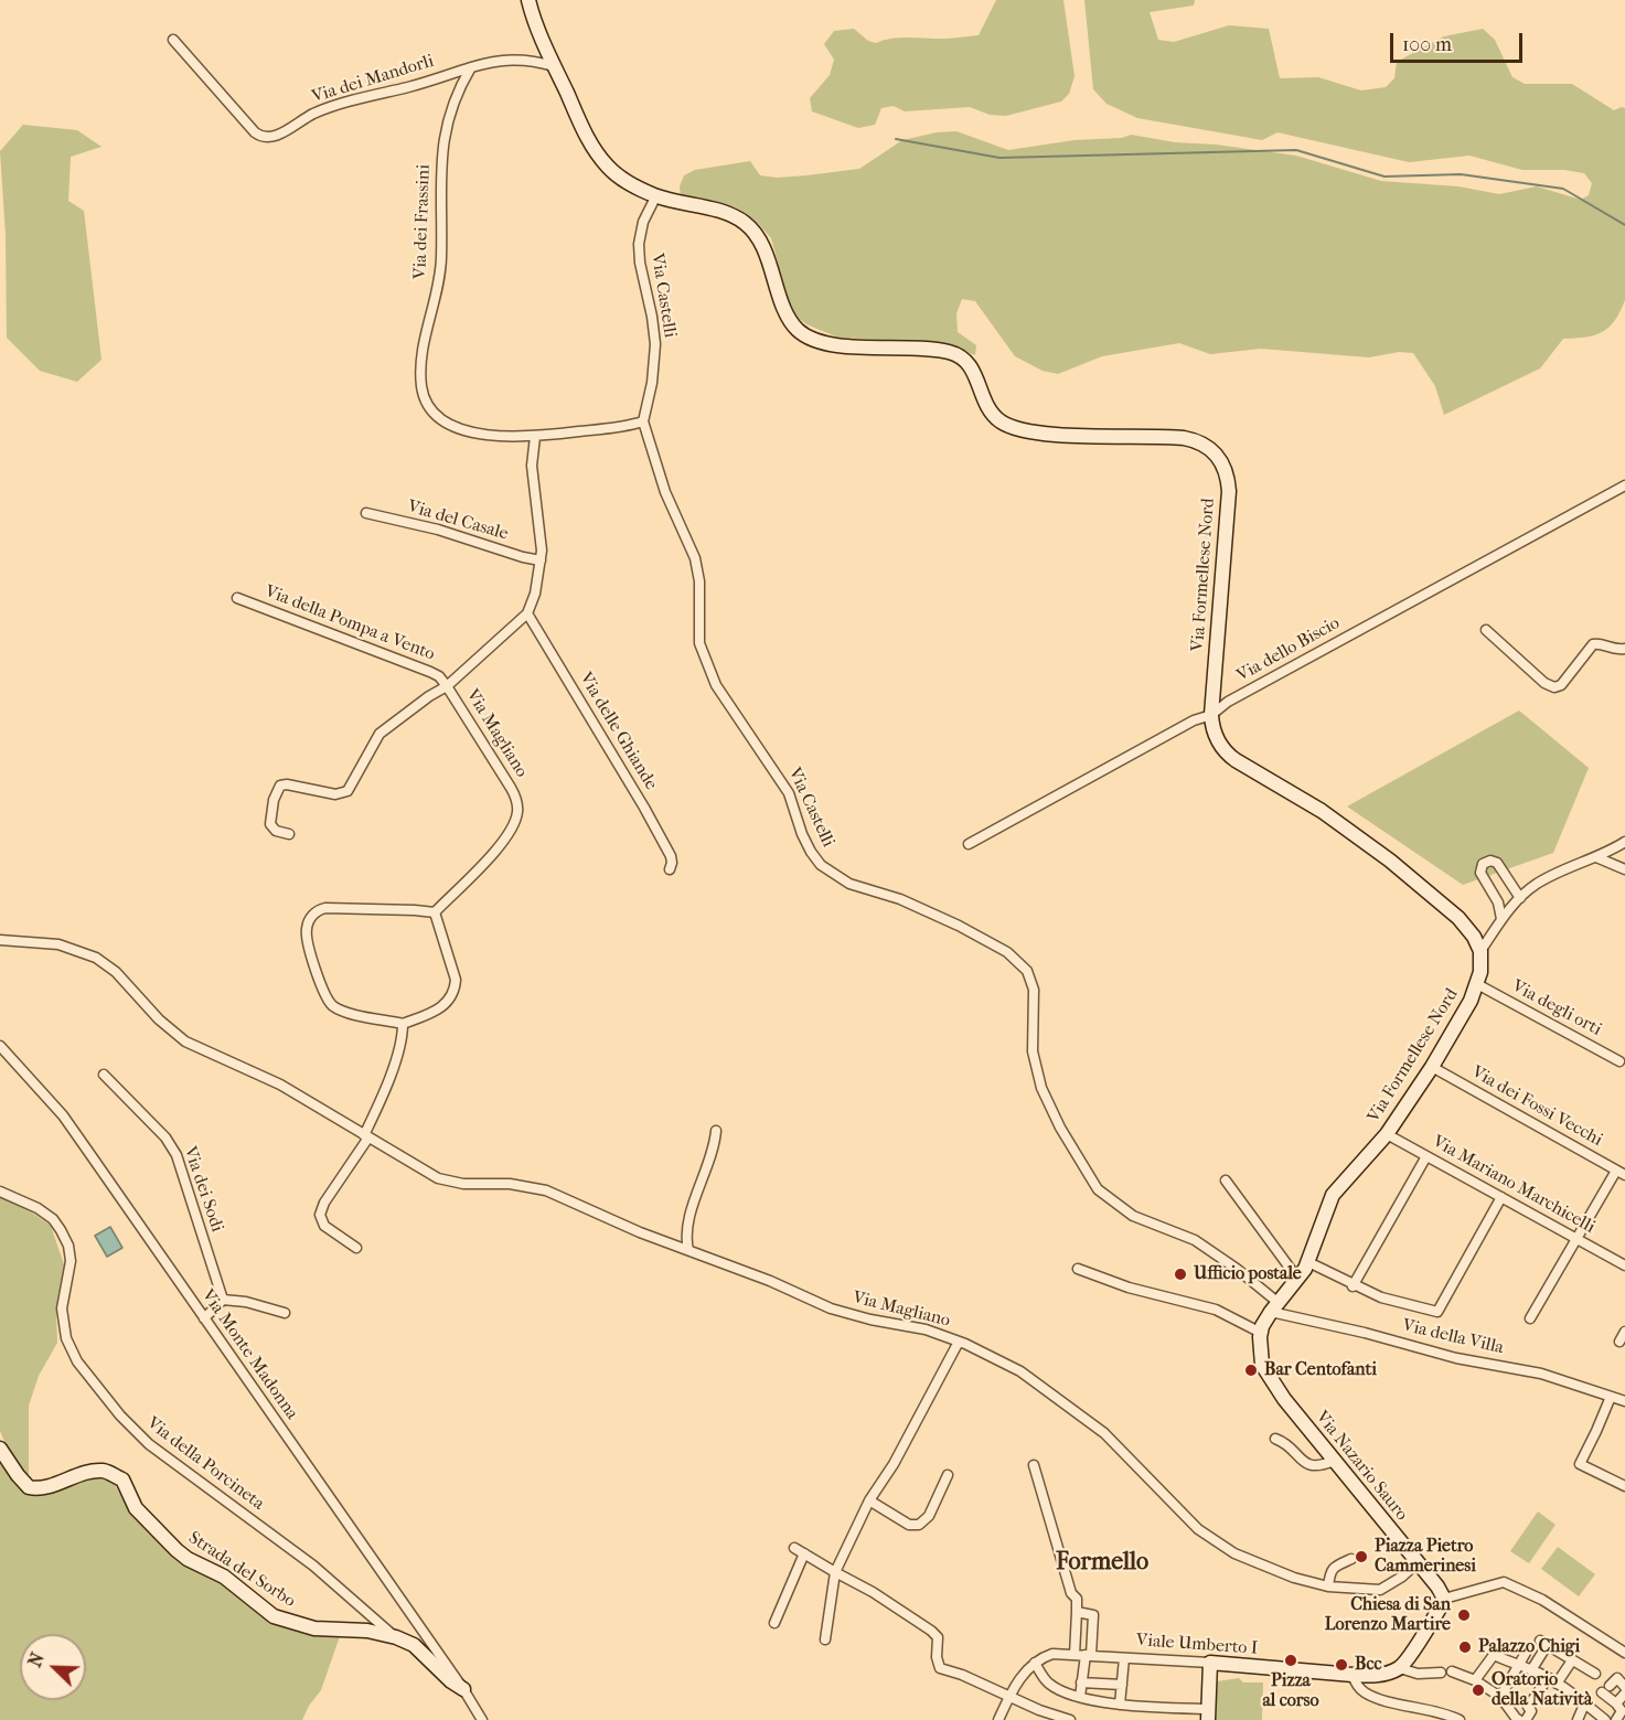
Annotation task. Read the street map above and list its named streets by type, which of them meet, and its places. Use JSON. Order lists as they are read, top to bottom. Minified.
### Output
{"streets":{"street":["Via dei Mandorli","Via dei Frassini","Via Castelli","Via del Casale","Via Formellese Nord","Via della Pompa a Vento","Via dello Biscio","Via delle Ghiande","Via Magliano","Via degli orti","Via dei Fossi Vecchi","Via Mariano Marchicelli","Via dei Sodi","Via della Villa","Via Monte Madonna","Via della Porcineta","Via Nazario Sauro","Strada del Sorbo","Viale Umberto I"]},"crossings":[["Via dei Mandorli","Via dei Frassini"],["Via dei Mandorli","Via Formellese Nord"],["Via dei Frassini","Via Castelli"],["Via dei Frassini","Via Magliano"],["Via Castelli","Via Formellese Nord"],["Via Castelli","Via della Villa"],["Via Castelli","Via Nazario Sauro"],["Via del Casale","Via Magliano"],["Via Formellese Nord","Via dello Biscio"],["Via Formellese Nord","Via degli orti"],["Via Formellese Nord","Via dei Fossi Vecchi"],["Via Formellese Nord","Via Mariano Marchicelli"],["Via Formellese Nord","Via della Villa"],["Via Formellese Nord","Via Nazario Sauro"],["Via della Pompa a Vento","Via Magliano"],["Via delle Ghiande","Via Magliano"],["Via Magliano","Via Nazario Sauro"],["Via della Villa","Via Nazario Sauro"],["Via Monte Madonna","Strada del Sorbo"],["Via della Porcineta","Strada del Sorbo"]],"districts":["Formello"],"places":["Ufficio postale","Bar Centofanti","Piazza Pietro Cammerinesi","Chiesa di San Lorenzo Martire","Palazzo Chigi","Pizza al corso","Bcc","Oratorio della Natività"],"scale_bar":"100 m","north":"top left"}
